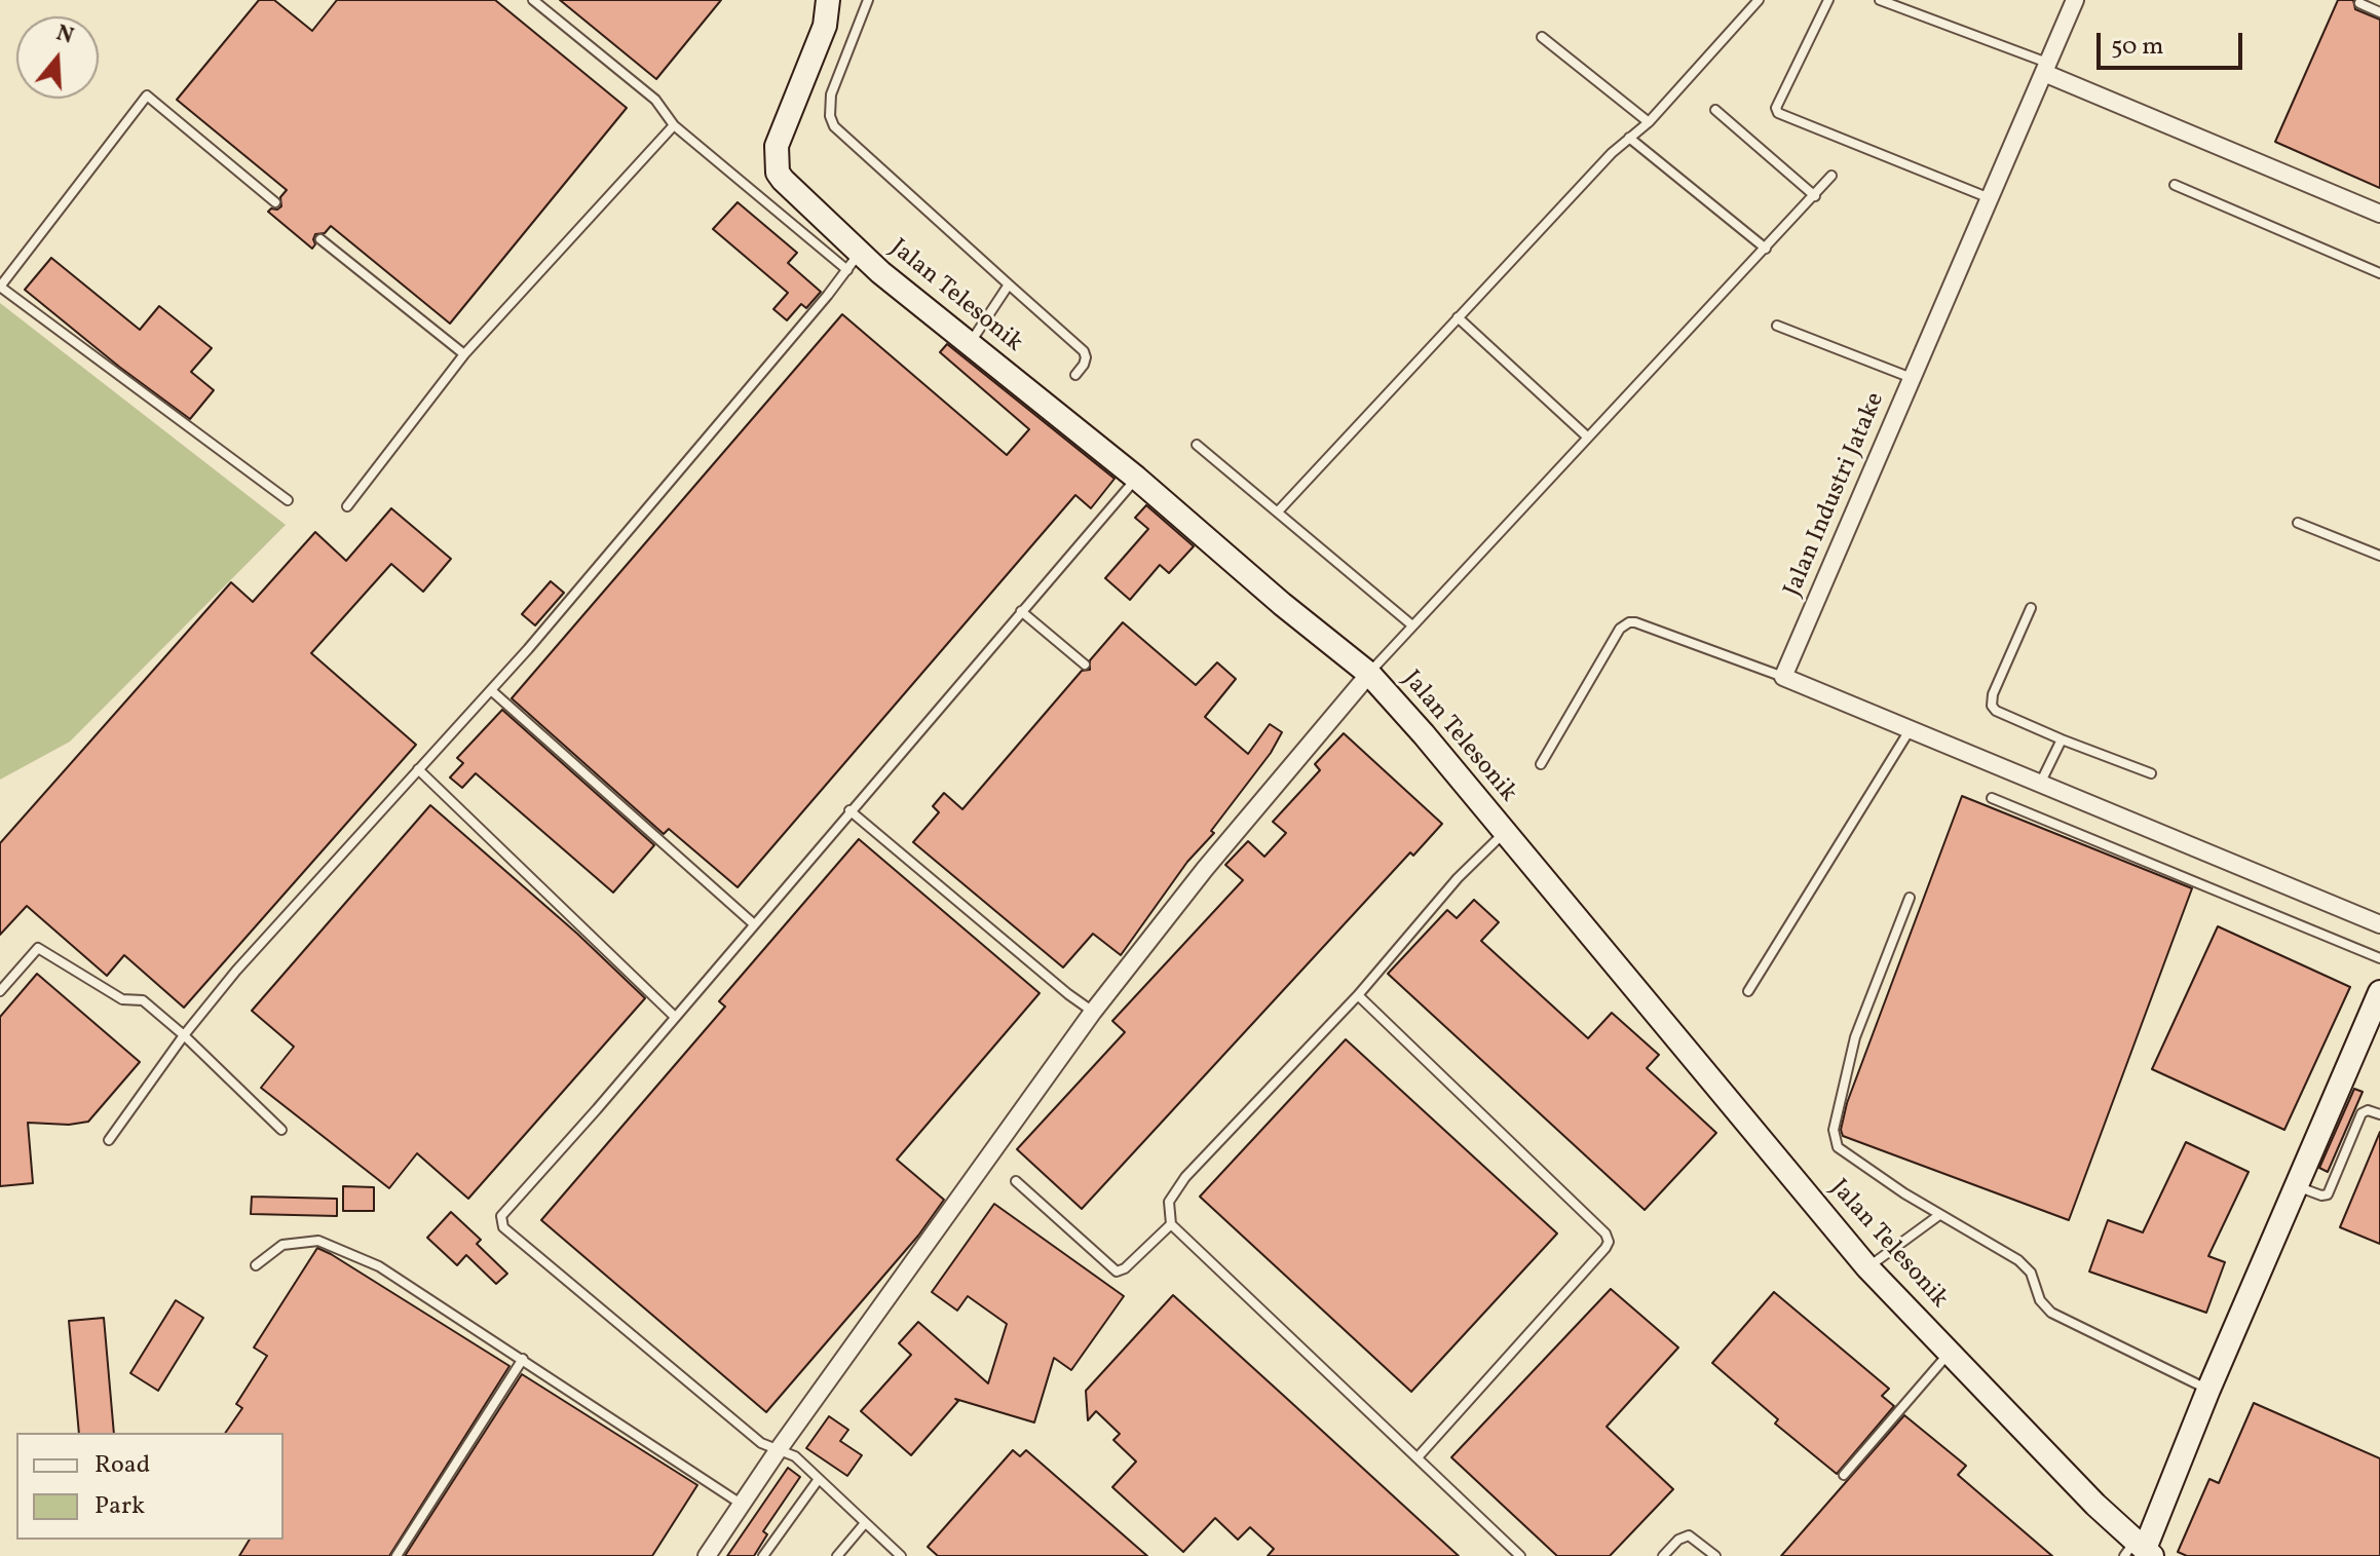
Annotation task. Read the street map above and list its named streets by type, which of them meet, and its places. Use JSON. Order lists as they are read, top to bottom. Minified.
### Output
{"streets":{"street":["Jalan Telesonik","Jalan Industri Jatake"]},"legend":["Road","Park"],"scale_bar":"50 m","north":"top"}
